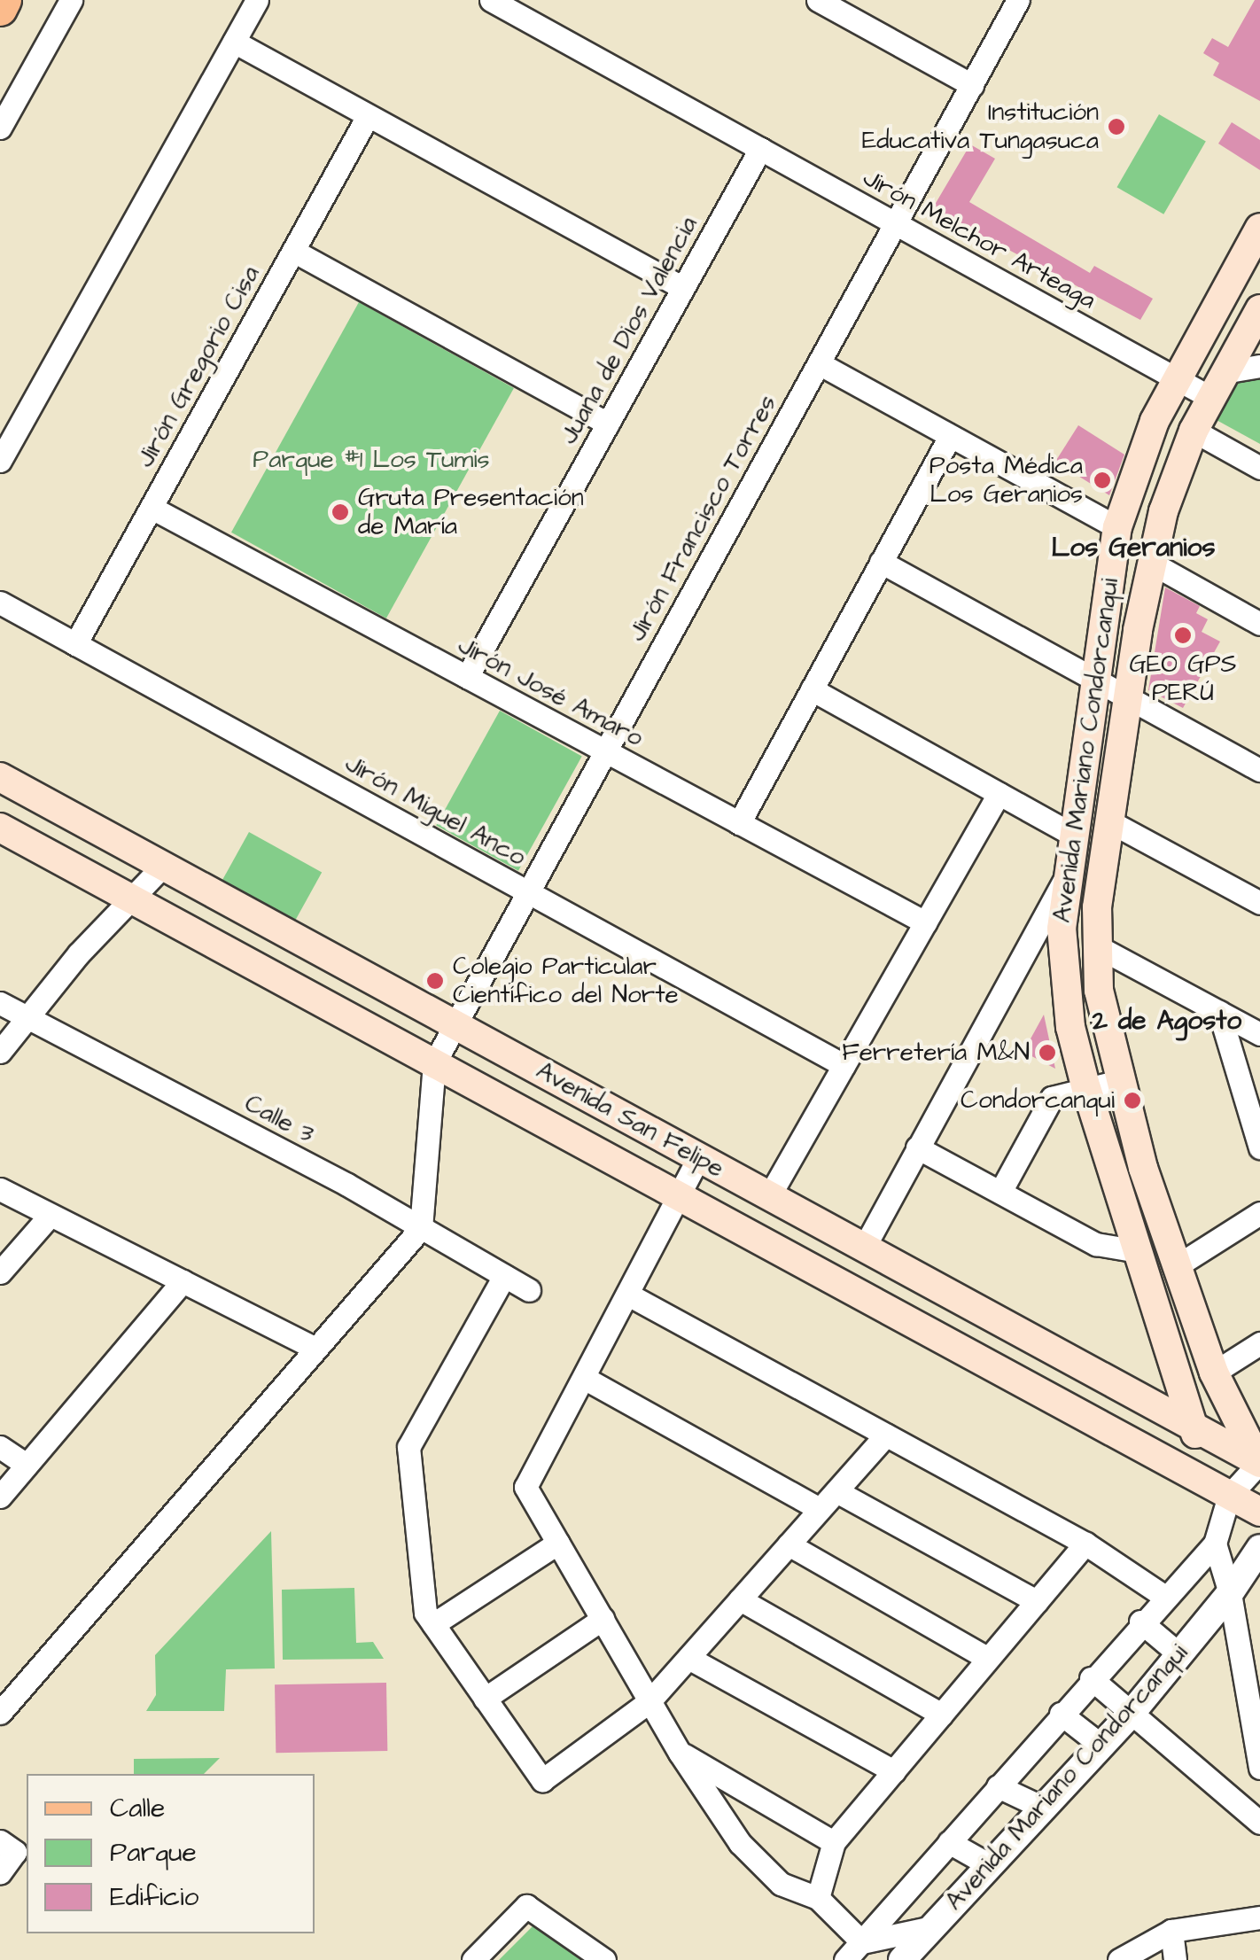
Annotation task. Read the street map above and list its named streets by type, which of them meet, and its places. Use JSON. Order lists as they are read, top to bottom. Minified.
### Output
{"streets":{"main road":["Avenida Mariano Condorcanqui","Avenida San Felipe"],"street":["Jirón Melchor Arteaga","Juana de Dios Valencia","Jirón Gregorio Cisa","Jirón Francisco Torres","Jirón José Amaro","Jirón Miguel Anco","Calle 3"]},"crossings":[["Jirón Melchor Arteaga","Juana de Dios Valencia"],["Jirón Melchor Arteaga","Jirón Francisco Torres"],["Jirón Melchor Arteaga","Avenida Mariano Condorcanqui"],["Juana de Dios Valencia","Jirón José Amaro"],["Jirón Gregorio Cisa","Jirón José Amaro"],["Jirón Gregorio Cisa","Jirón Miguel Anco"],["Jirón Francisco Torres","Jirón José Amaro"],["Jirón Francisco Torres","Jirón Miguel Anco"],["Jirón Francisco Torres","Avenida San Felipe"],["Avenida Mariano Condorcanqui","Avenida San Felipe"]],"districts":["Los Geranios","2 de Agosto"],"parks":["Parque #1 Los Tumis"],"places":["Institución Educativa Tungasuca","Posta Médica Los Geranios","Gruta Presentación de María","GEO GPS PERÚ","Colegio Particular Científico del Norte","Ferretería M&N","Condorcanqui"],"legend":["Calle","Parque","Edificio"]}
